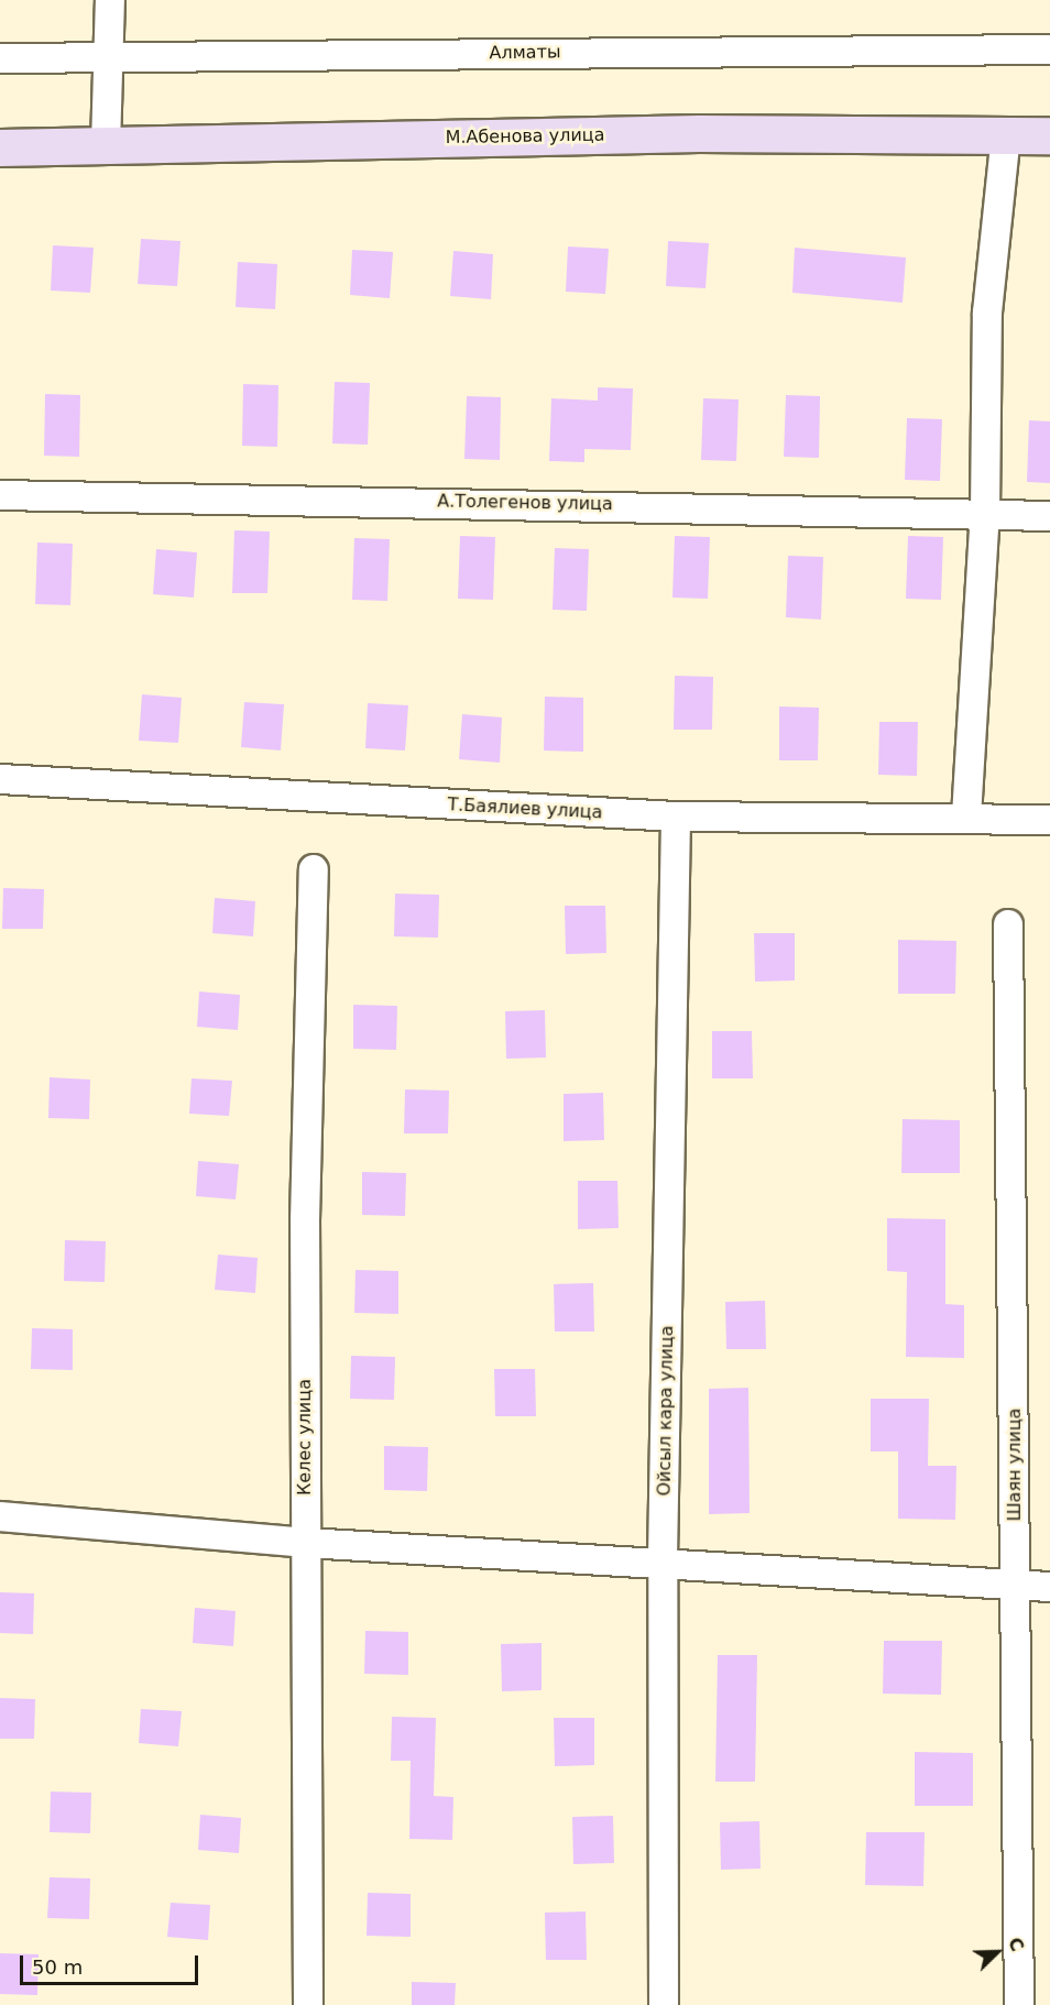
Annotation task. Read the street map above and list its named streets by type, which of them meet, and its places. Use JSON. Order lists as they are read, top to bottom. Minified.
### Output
{"streets":{"main road":["М.Абенова улица"],"street":["Алматы","А.Толегенов улица","Т.Баялиев улица","Ойсыл кара улица","Келес улица","Шаян улица"]},"crossings":[["Т.Баялиев улица","Ойсыл кара улица"]],"scale_bar":"50 m","north":"top right"}
